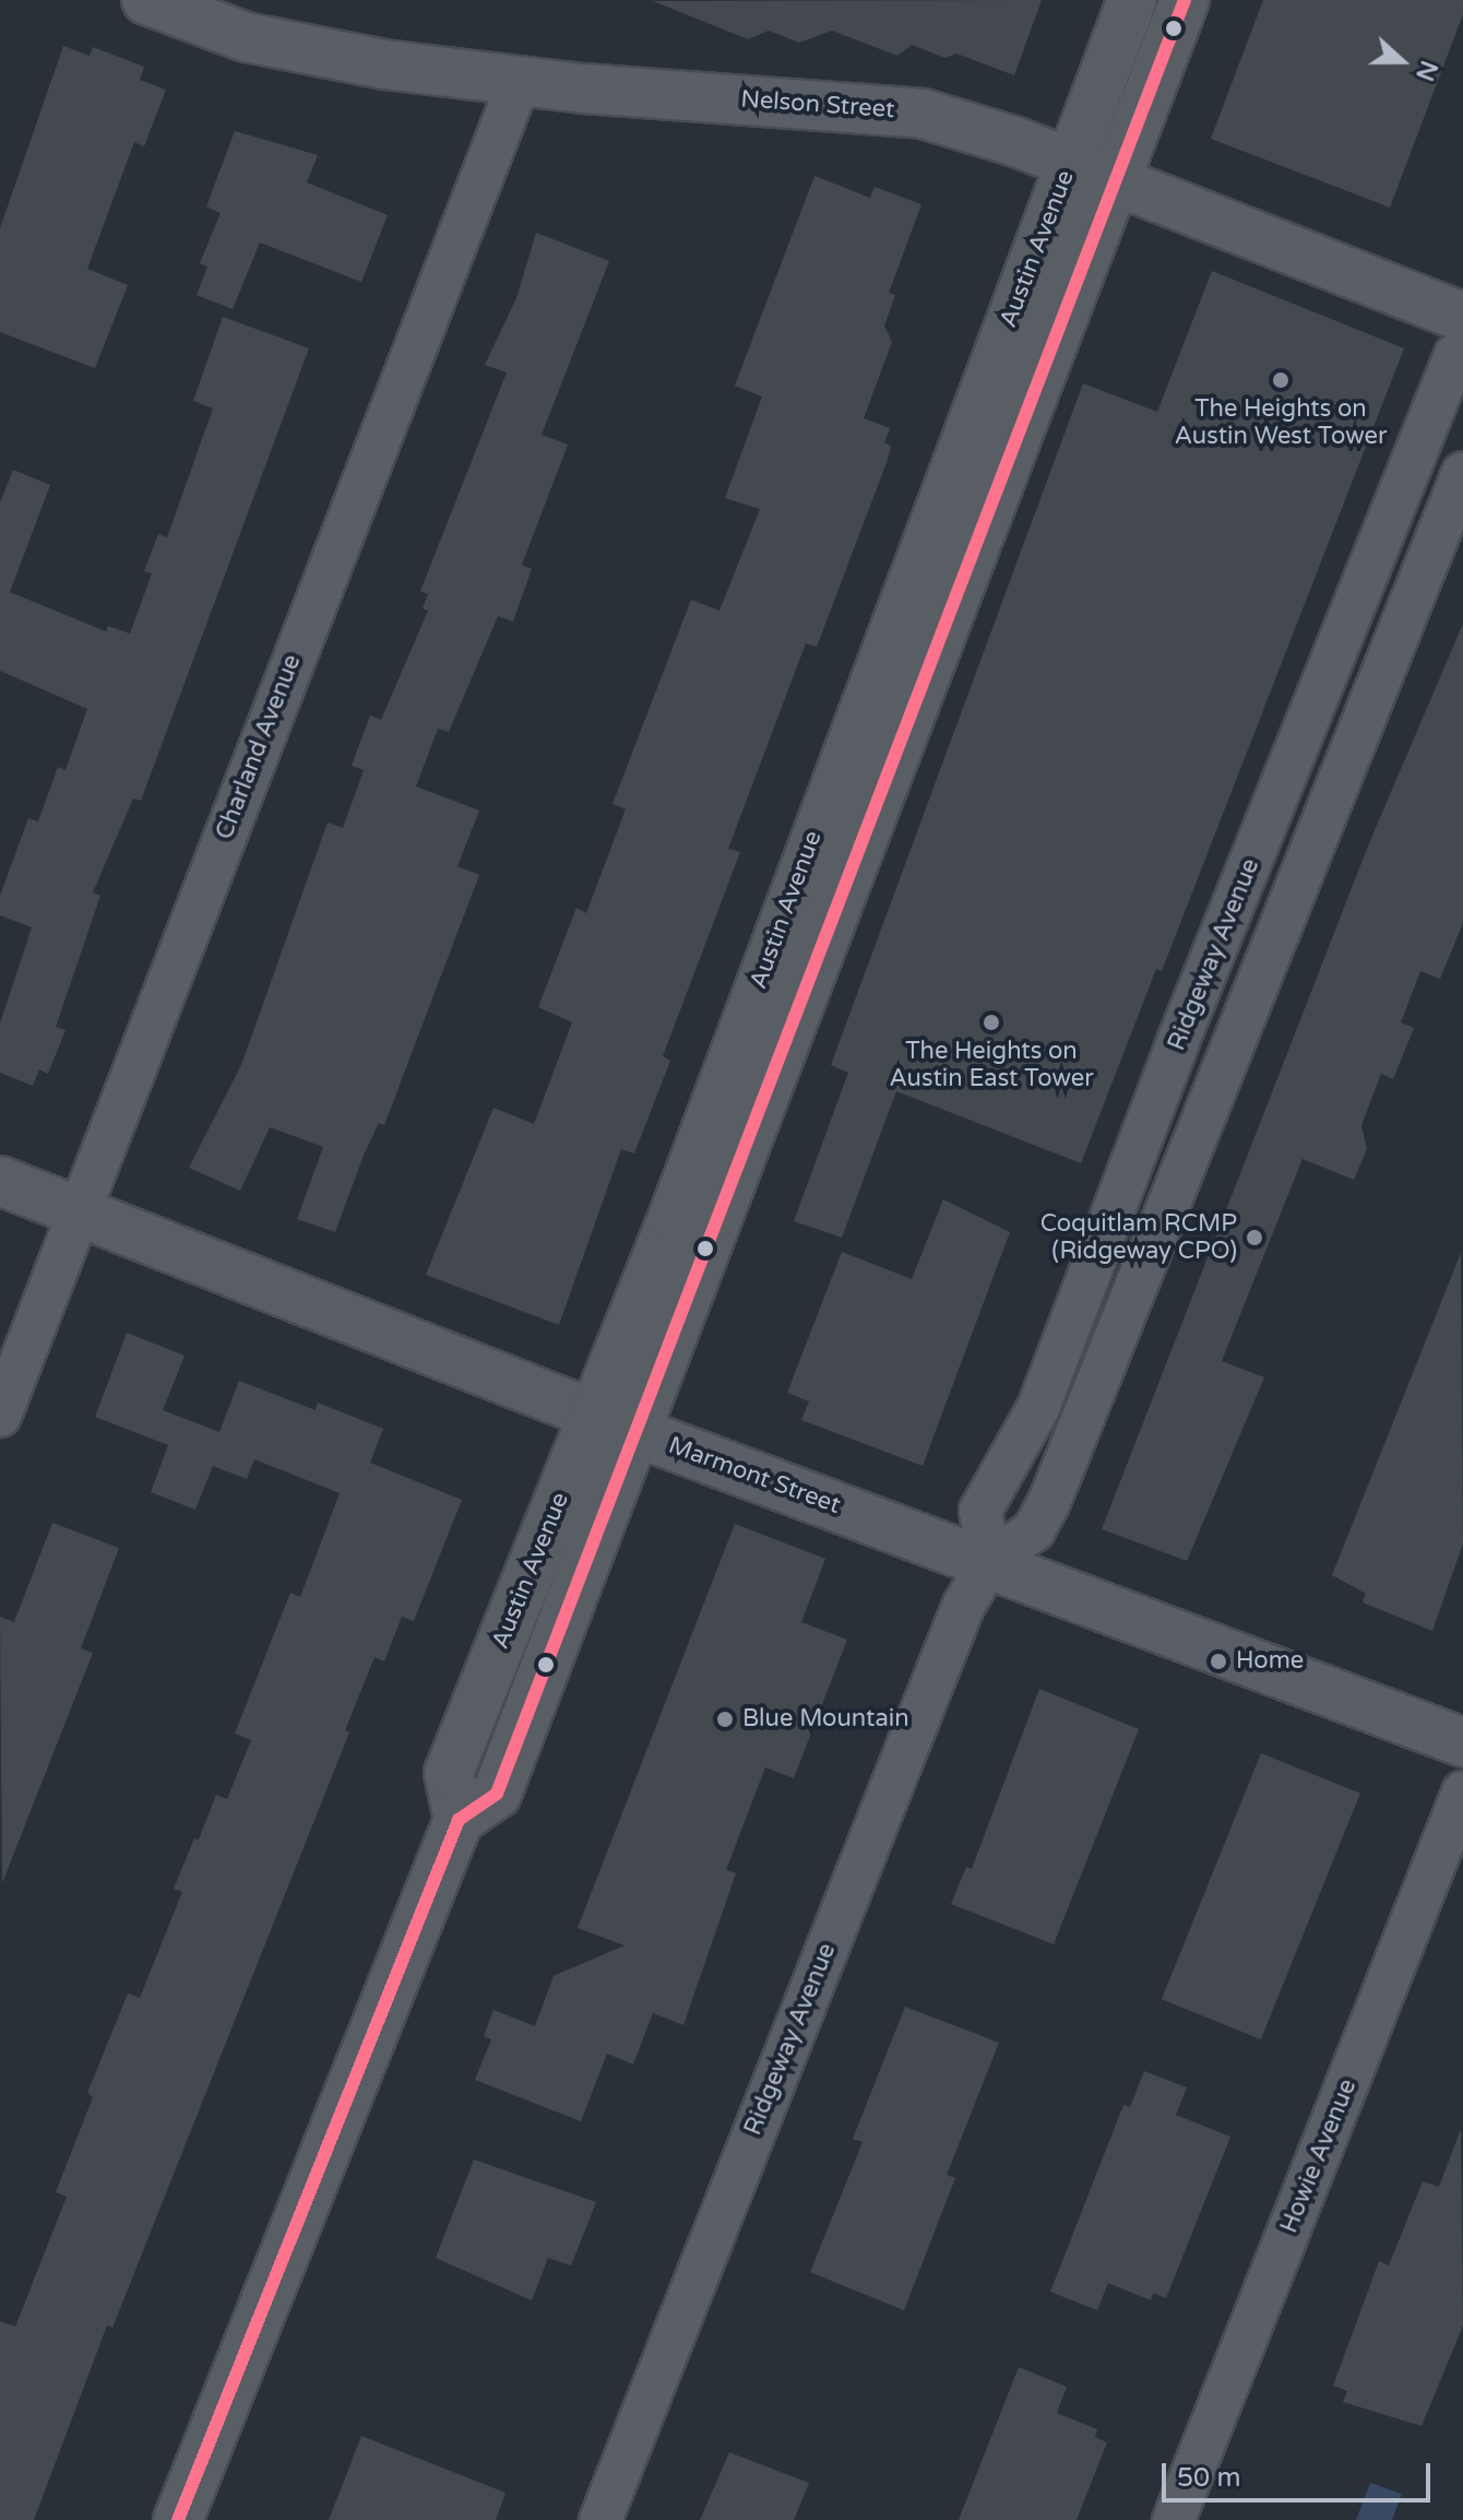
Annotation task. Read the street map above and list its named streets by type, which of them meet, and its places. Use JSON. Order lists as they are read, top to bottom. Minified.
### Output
{"streets":{"main road":["Austin Avenue","Marmont Street"],"street":["Nelson Street","Charland Avenue","Ridgeway Avenue","Howie Avenue"]},"crossings":[["Nelson Street","Austin Avenue"],["Nelson Street","Charland Avenue"],["Austin Avenue","Marmont Street"],["Charland Avenue","Marmont Street"],["Ridgeway Avenue","Marmont Street"]],"places":["The Heights on Austin West Tower","The Heights on Austin East Tower","Coquitlam RCMP (Ridgeway CPO)","Home","Blue Mountain"],"scale_bar":"50 m","north":"right"}
